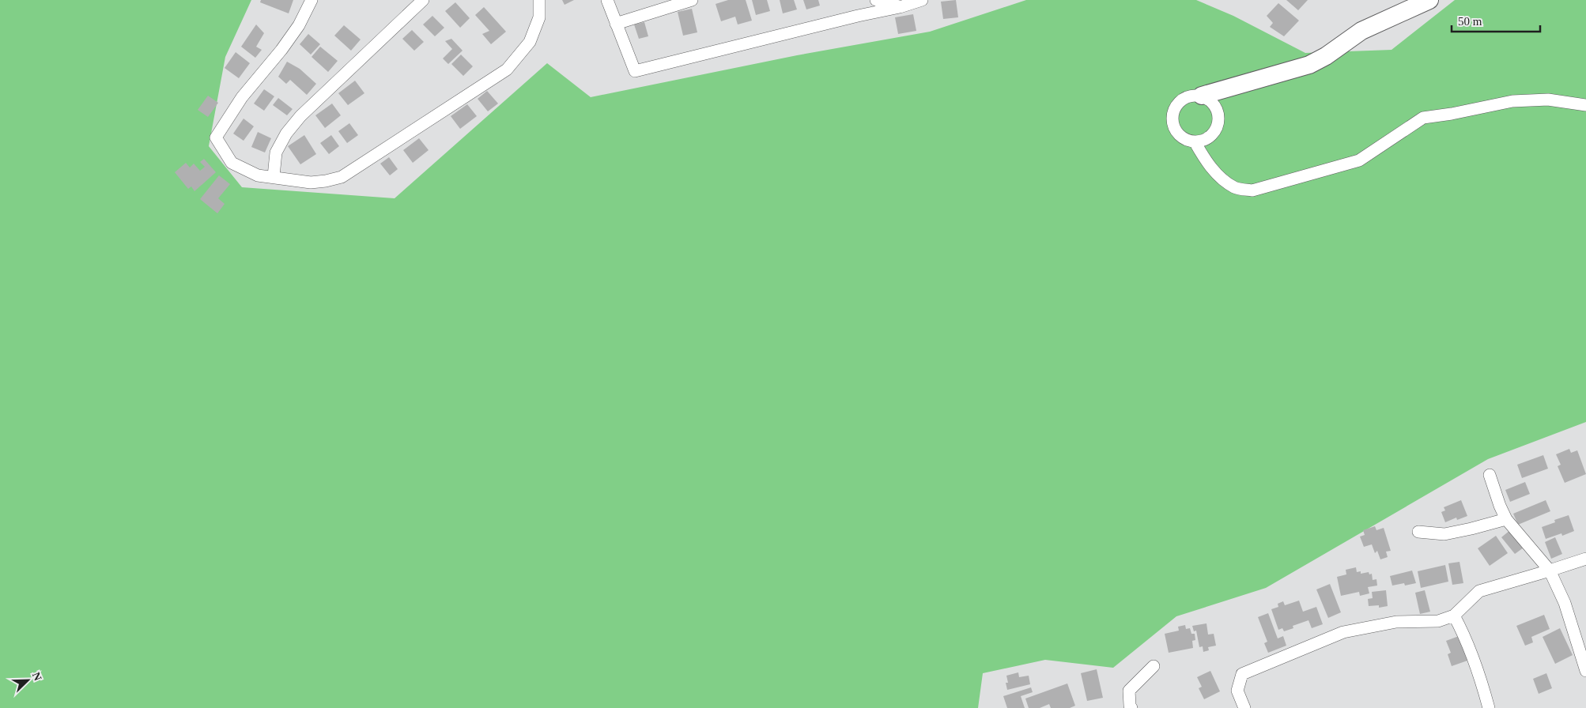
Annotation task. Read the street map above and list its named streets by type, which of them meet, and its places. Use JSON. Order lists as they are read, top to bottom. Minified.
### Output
{"scale_bar":"50 m","north":"top right"}
